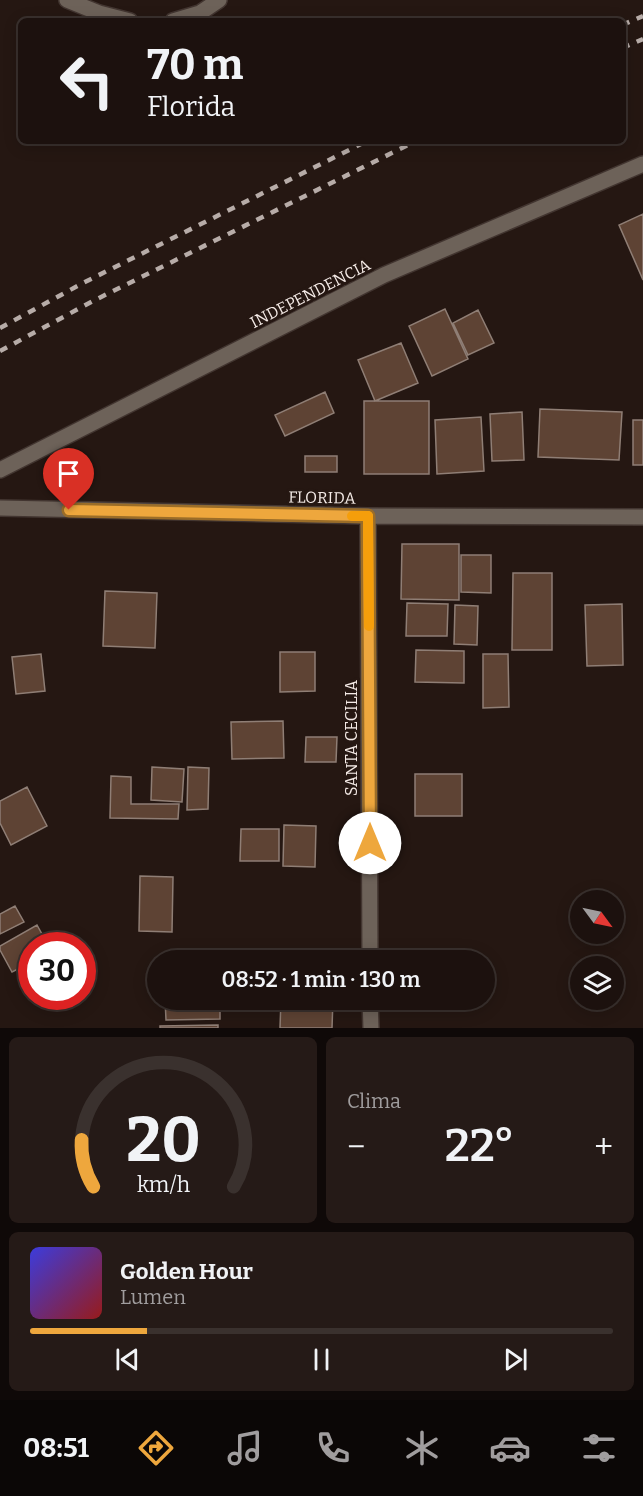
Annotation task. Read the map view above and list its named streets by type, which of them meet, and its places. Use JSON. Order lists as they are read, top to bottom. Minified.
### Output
{"streets":{"street":["INDEPENDENCIA","FLORIDA","SANTA CECILIA"]},"crossings":[["FLORIDA","SANTA CECILIA"]],"north":"bottom right","page":{"turn":["70 m","Florida"],"limit":"30","trip":"08:52 · 1 min · 130 m","tile":"Clima","heat":["−","22°","+"],"song":["Golden Hour","Lumen"],"tabs":"08:51","gauge":["20","km/h"]}}
